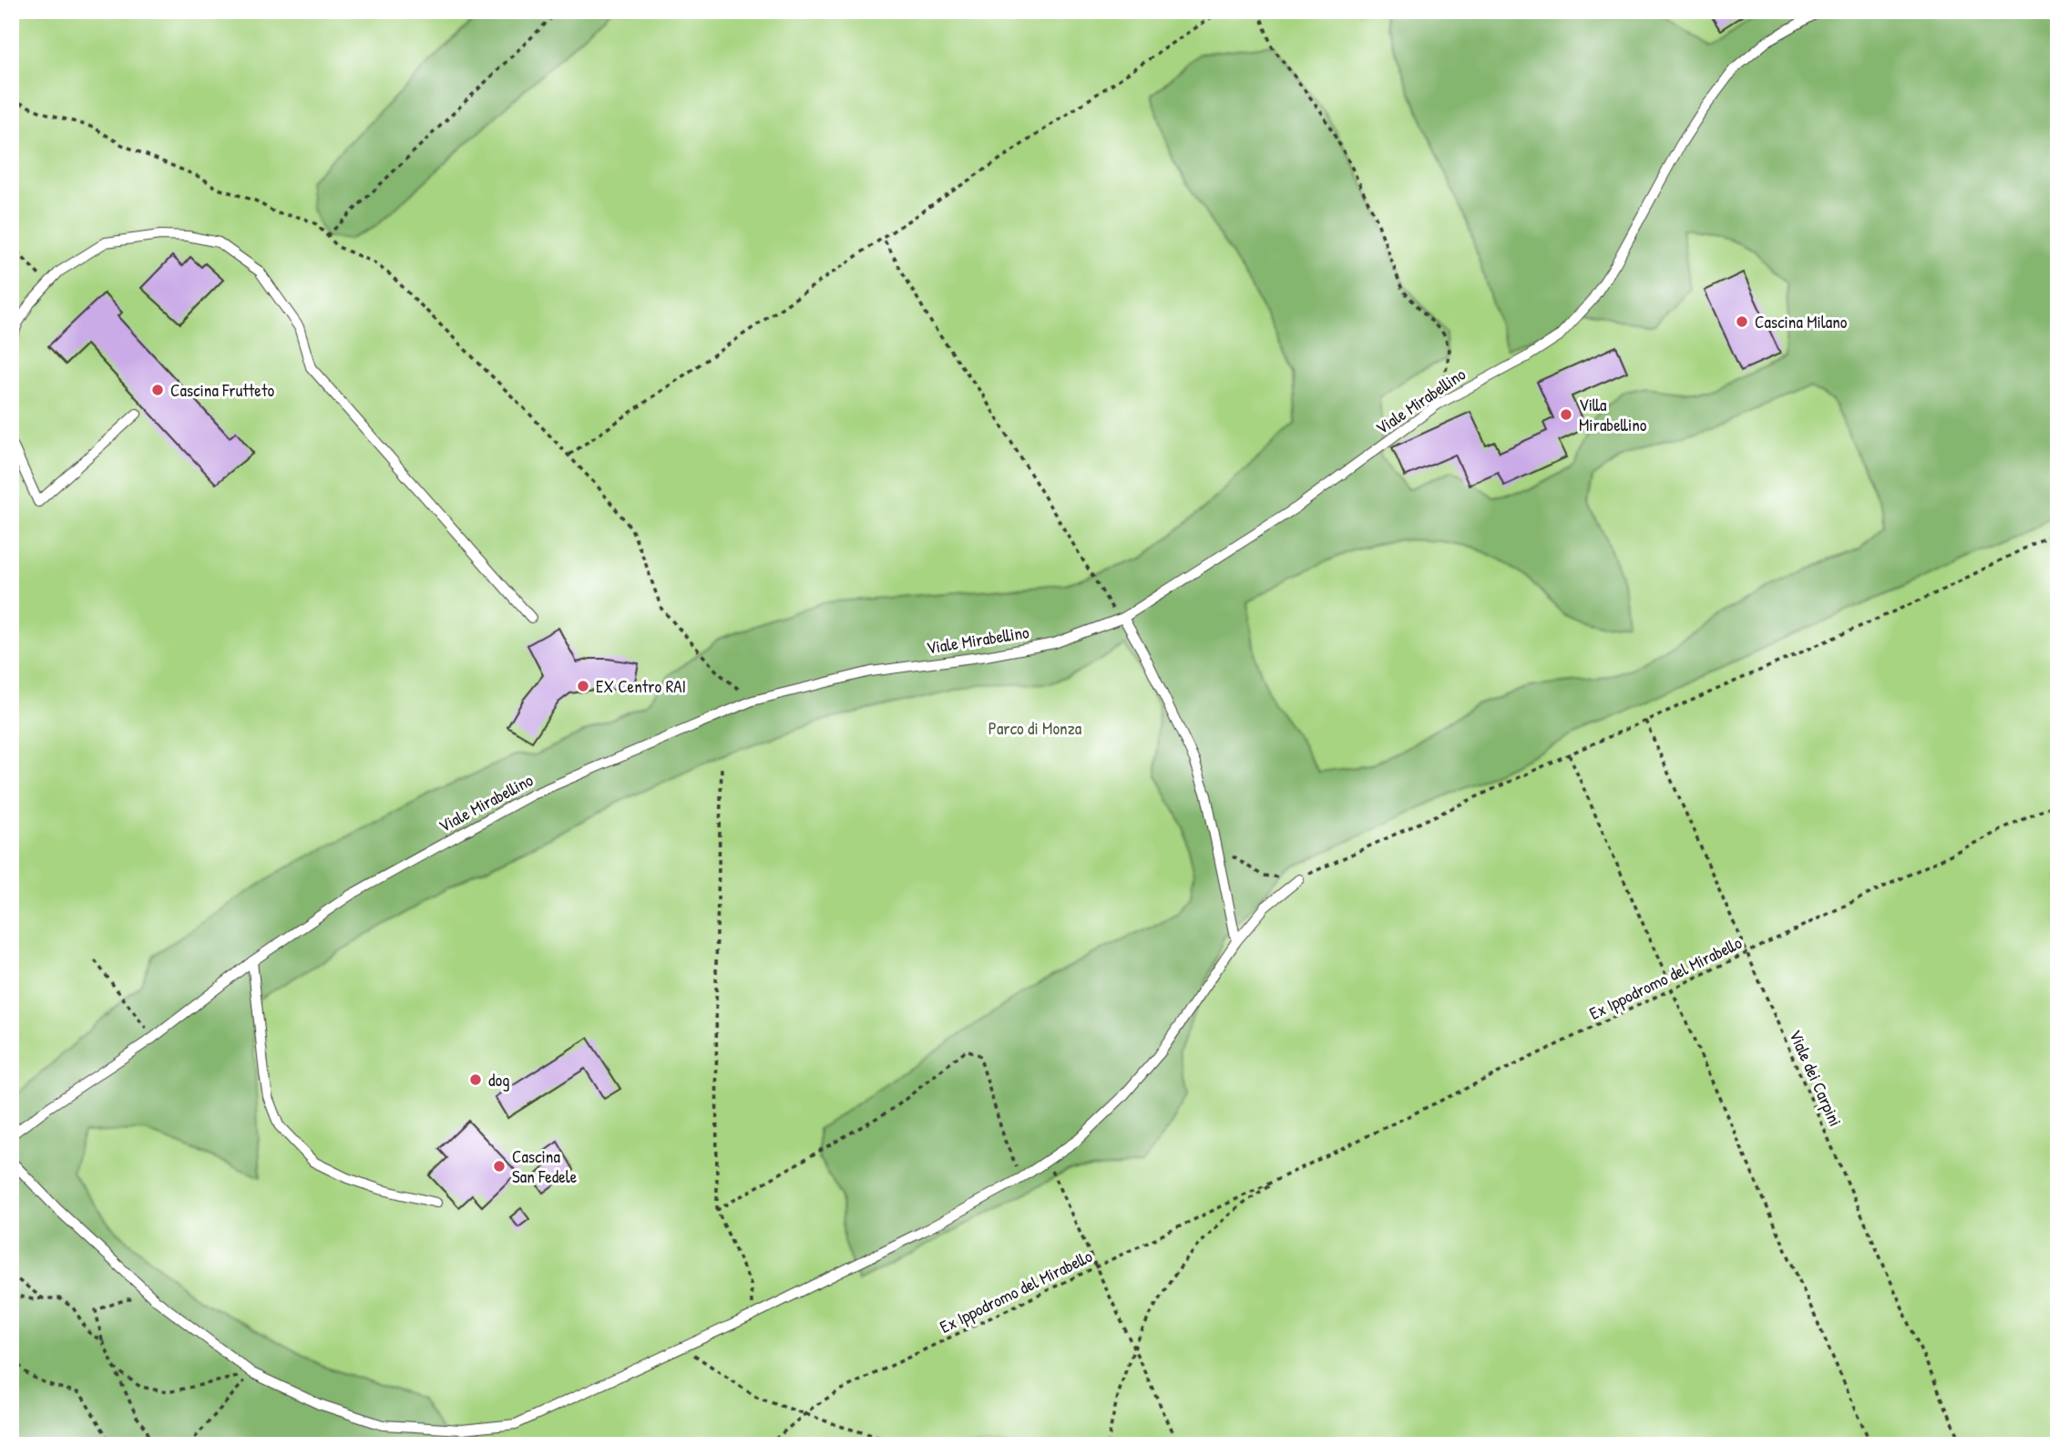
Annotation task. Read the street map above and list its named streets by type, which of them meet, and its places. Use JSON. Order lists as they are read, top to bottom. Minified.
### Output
{"streets":{"lane":["Viale Mirabellino"],"path":["Ex Ippodromo del Mirabello","Viale dei Carpini"]},"crossings":[["Ex Ippodromo del Mirabello","Viale dei Carpini"]],"parks":["Parco di Monza"],"places":["Cascina Milano","Cascina Frutteto","Villa Mirabellino","EX Centro RAI","dog","Cascina San Fedele"]}
